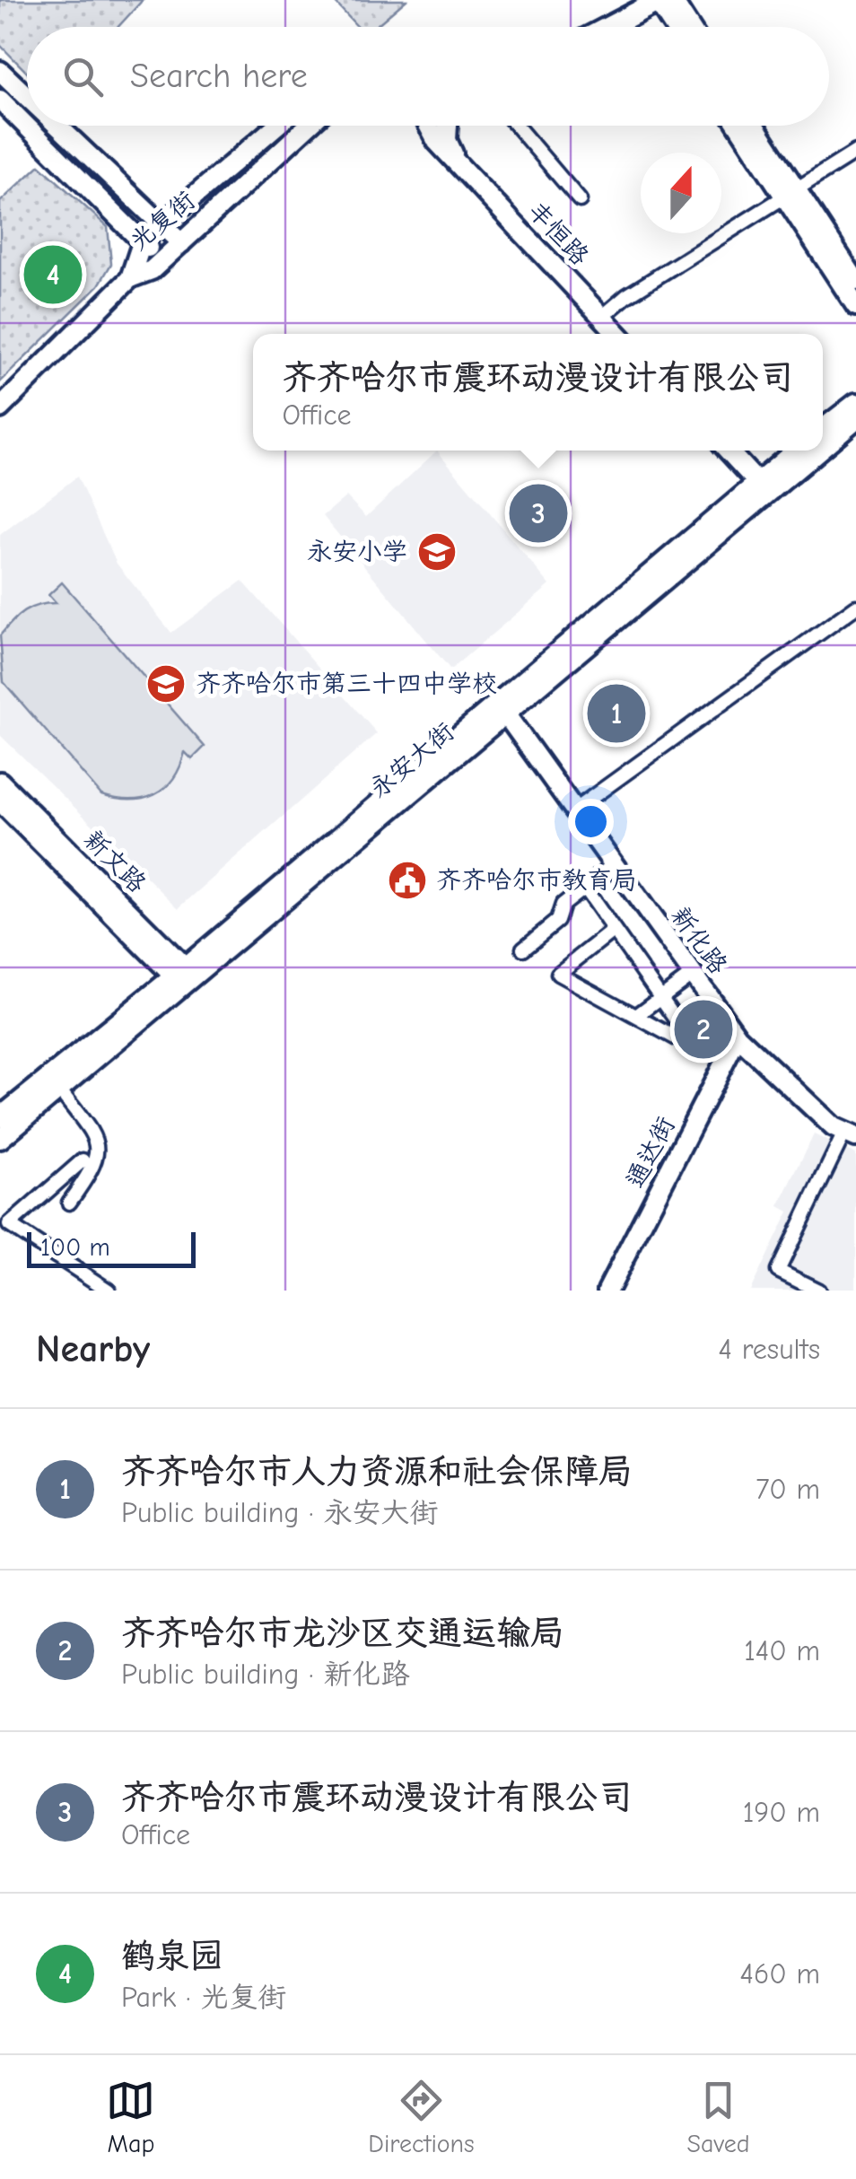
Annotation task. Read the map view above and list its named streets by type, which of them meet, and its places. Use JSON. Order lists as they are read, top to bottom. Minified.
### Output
{"streets":{"main road":["光复街","丰恒路","永安大街","新文路","新化路","通达街"]},"crossings":[["永安大街","新文路"],["永安大街","新化路"],["新化路","通达街"]],"places":{"school or university":["永安小学","齐齐哈尔市第三十四中学校"],"public building":["齐齐哈尔市教育局"]},"scale_bar":"100 m","north":"top","page":{"search":"Search here","pins":["4","3","1","2"],"popup":["齐齐哈尔市震环动漫设计有限公司","Office"],"scale":"100 m","heading":["Nearby","4 results"],"list":[{"mark":"1","name":"齐齐哈尔市人力资源和社会保障局","note":"Public building · 永安大街","value":"70 m"},{"mark":"2","name":"齐齐哈尔市龙沙区交通运输局","note":"Public building · 新化路","value":"140 m"},{"mark":"3","name":"齐齐哈尔市震环动漫设计有限公司","note":"Office","value":"190 m"},{"mark":"4","name":"鹤泉园","note":"Park · 光复街","value":"460 m"}],"nav":["Map","Directions","Saved"]}}
